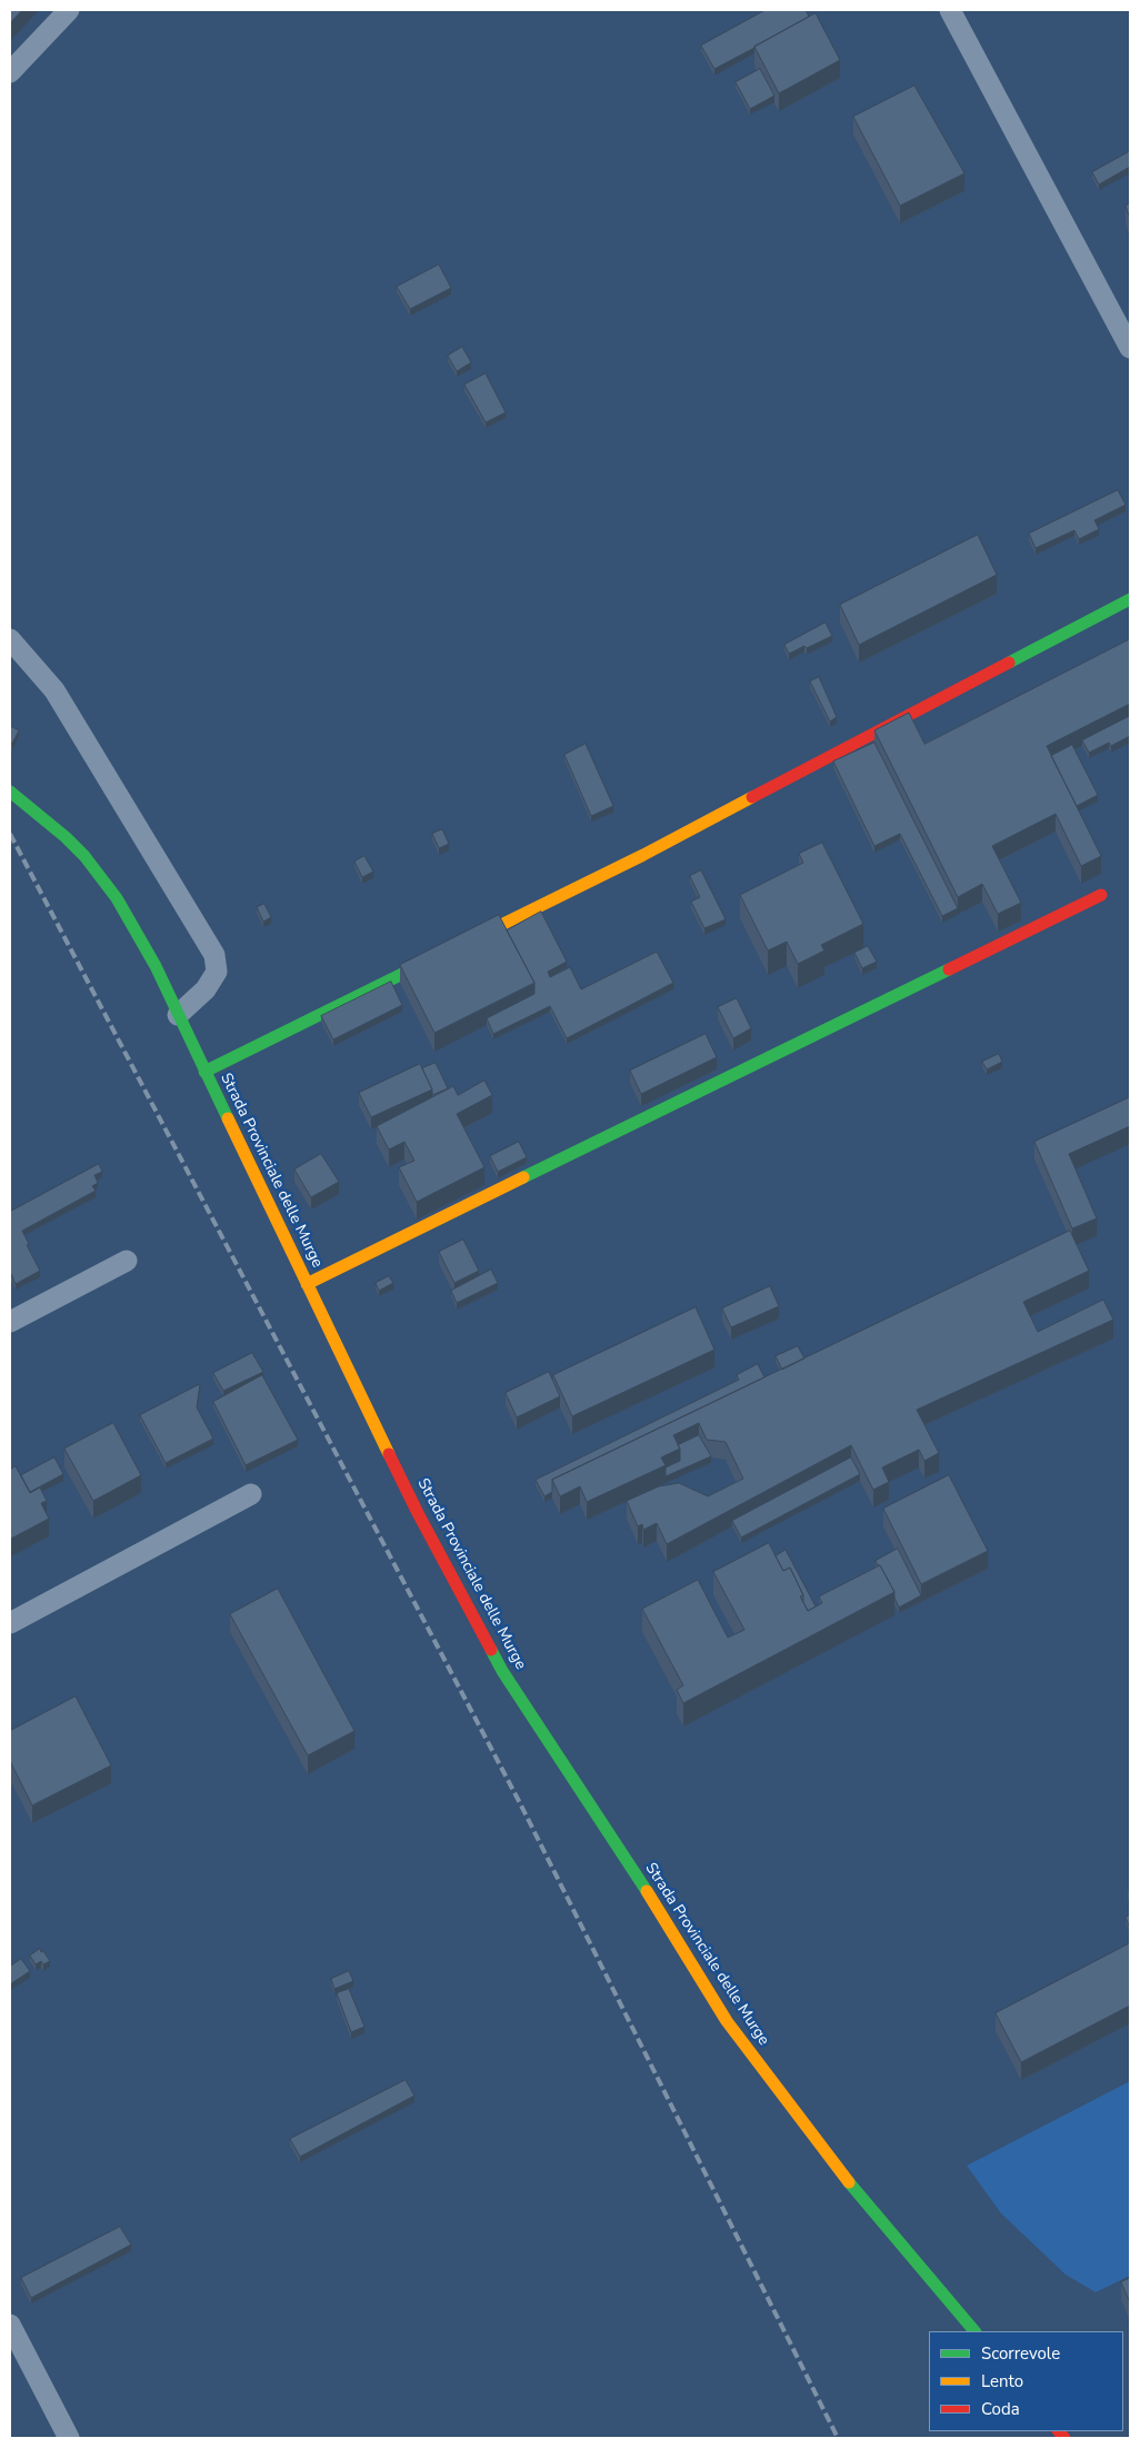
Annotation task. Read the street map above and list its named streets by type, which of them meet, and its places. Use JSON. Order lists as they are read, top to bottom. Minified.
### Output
{"streets":{"street":["Strada Provinciale delle Murge"]},"legend":["Scorrevole","Lento","Coda"]}
